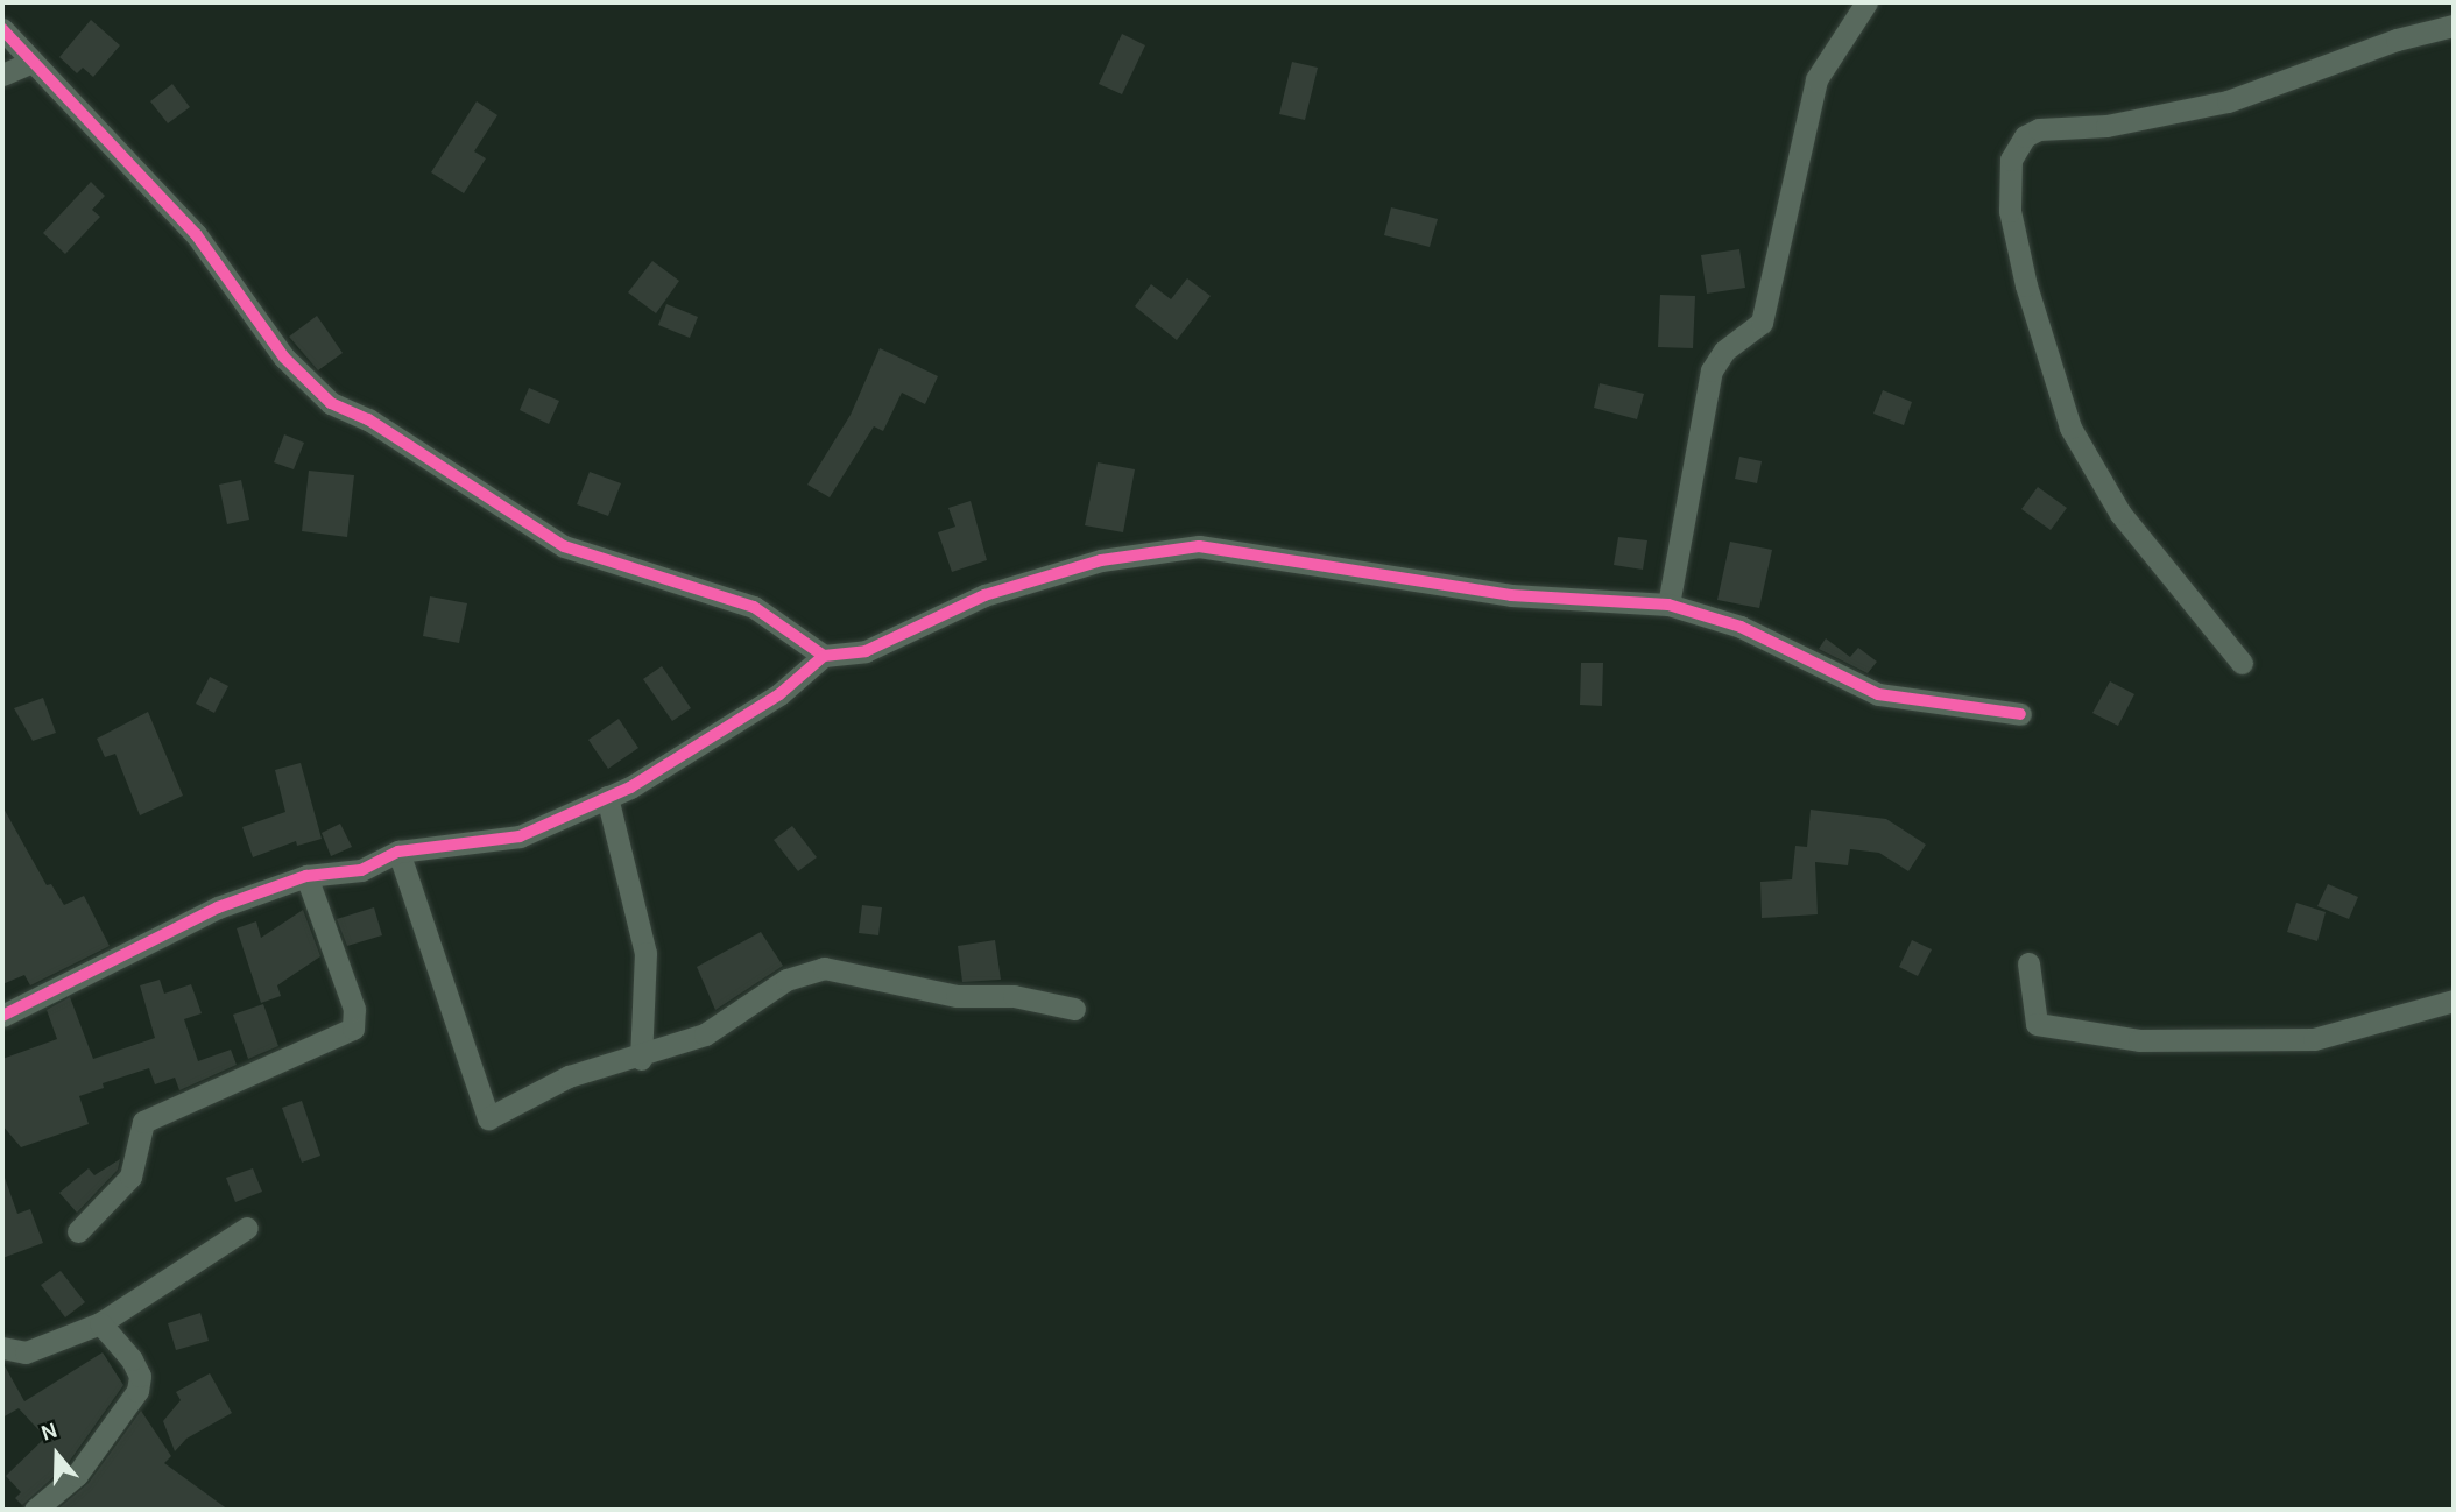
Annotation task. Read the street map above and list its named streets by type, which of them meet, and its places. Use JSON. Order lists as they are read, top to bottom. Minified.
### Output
{"north":"top"}
